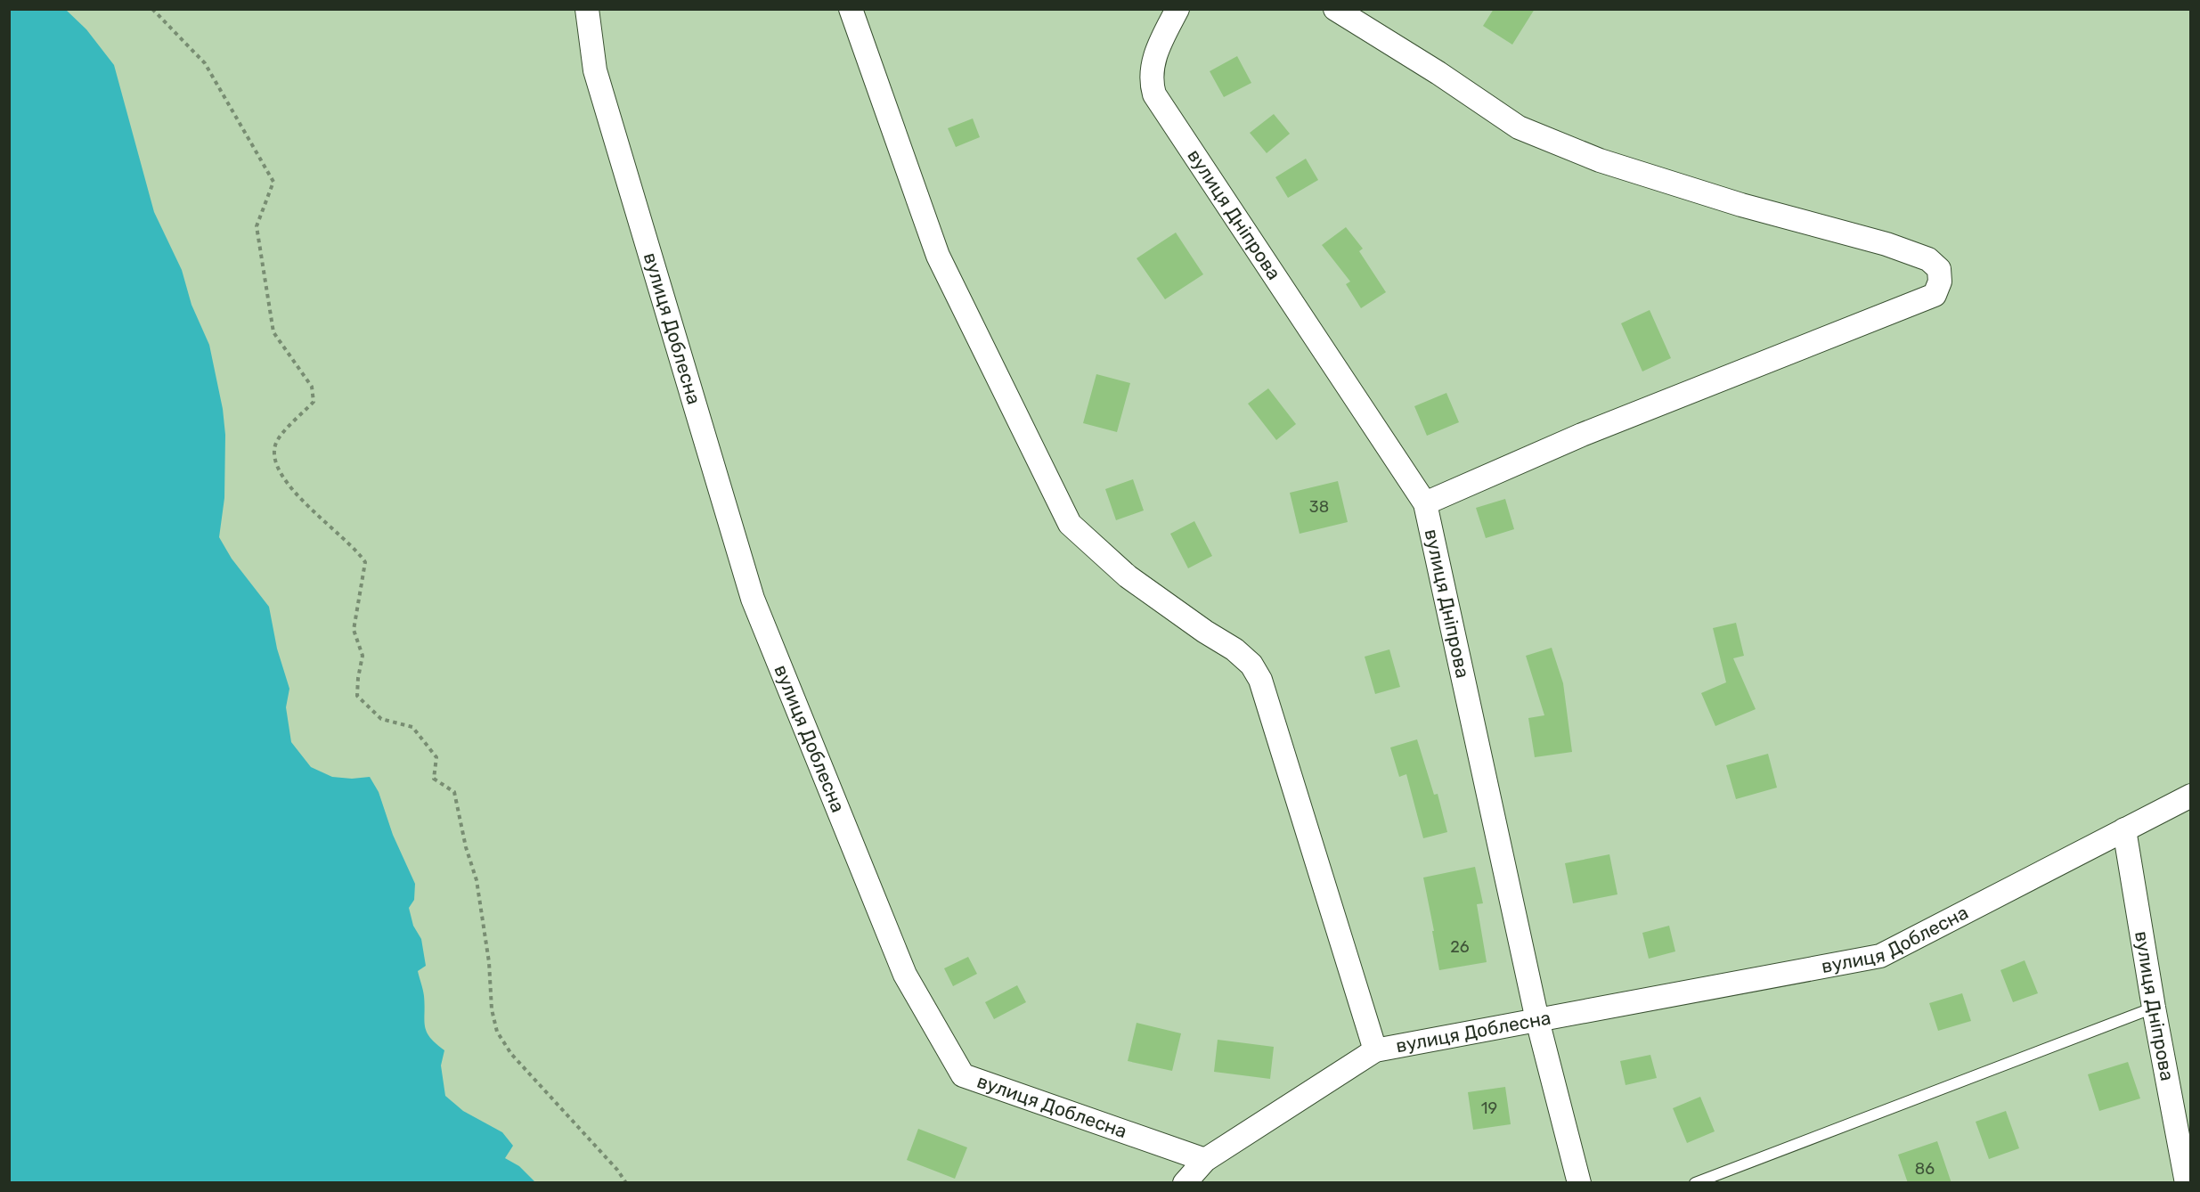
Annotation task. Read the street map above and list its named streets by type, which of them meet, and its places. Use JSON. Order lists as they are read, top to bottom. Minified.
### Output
{"streets":{"street":["вулиця Дніпрова","вулиця Доблесна"]},"crossings":[["вулиця Дніпрова","вулиця Доблесна"]],"house_numbers":["38","26","19","86"]}
